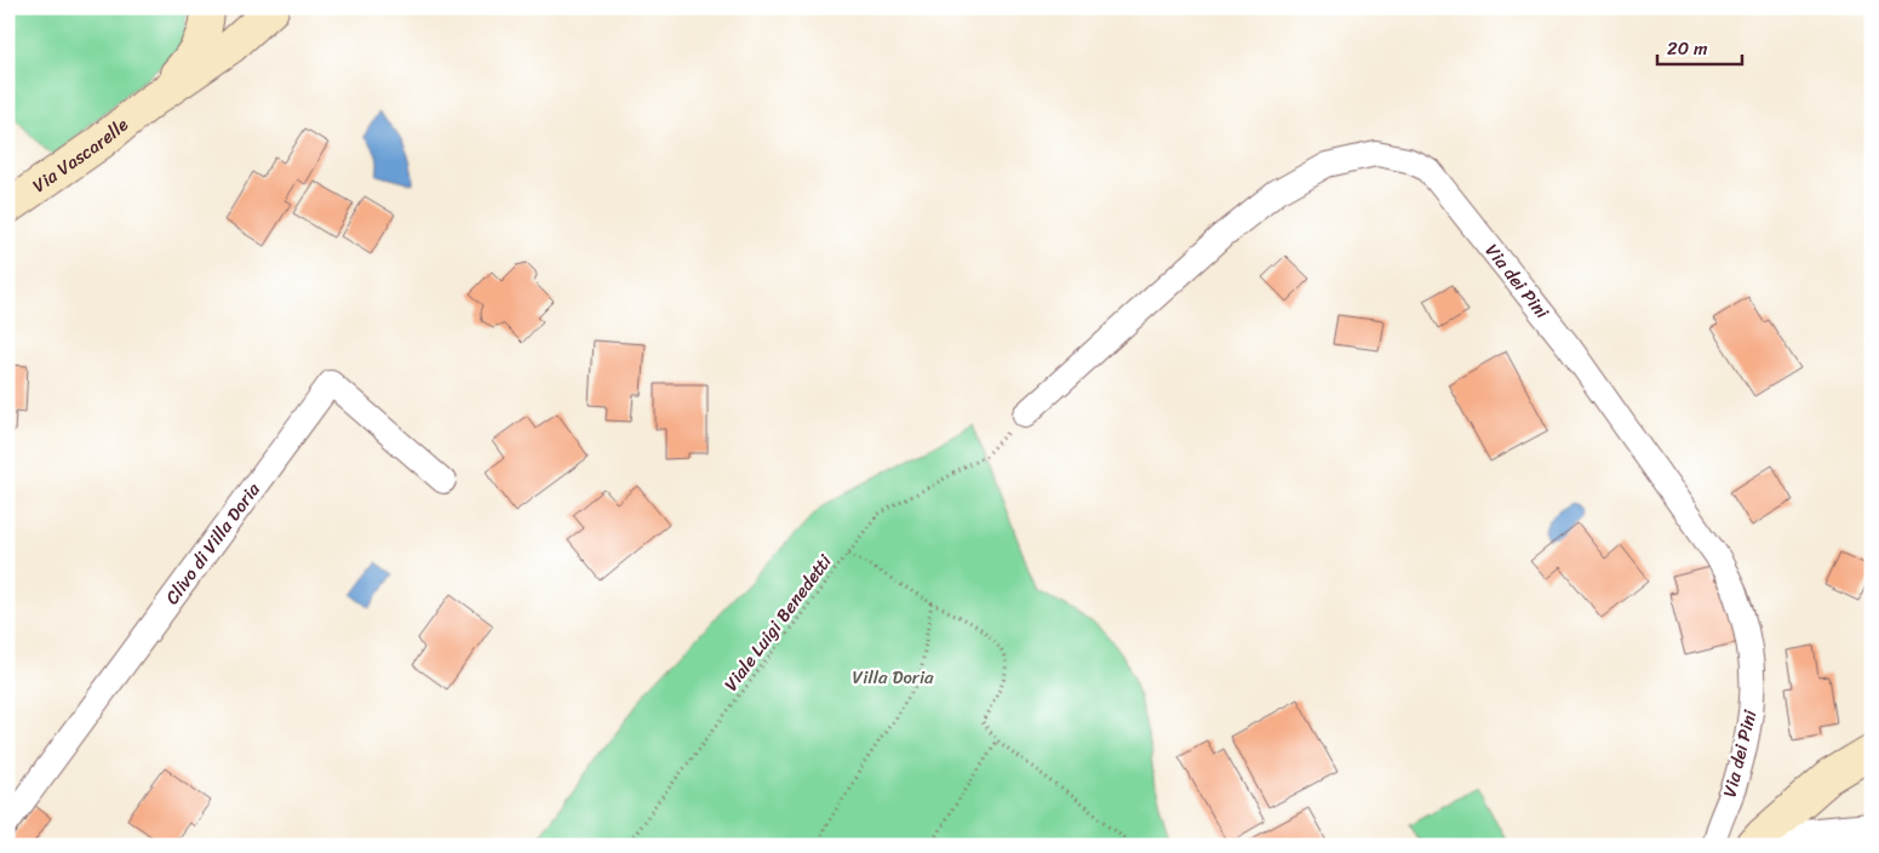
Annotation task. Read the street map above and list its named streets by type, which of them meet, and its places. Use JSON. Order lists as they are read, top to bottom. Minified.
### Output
{"streets":{"street":["Via Vascarelle","Via dei Pini","Clivo di Villa Doria"],"path":["Viale Luigi Benedetti"]},"crossings":[["Via dei Pini","Viale Luigi Benedetti"]],"parks":["Villa Doria"],"scale_bar":"20 m"}
